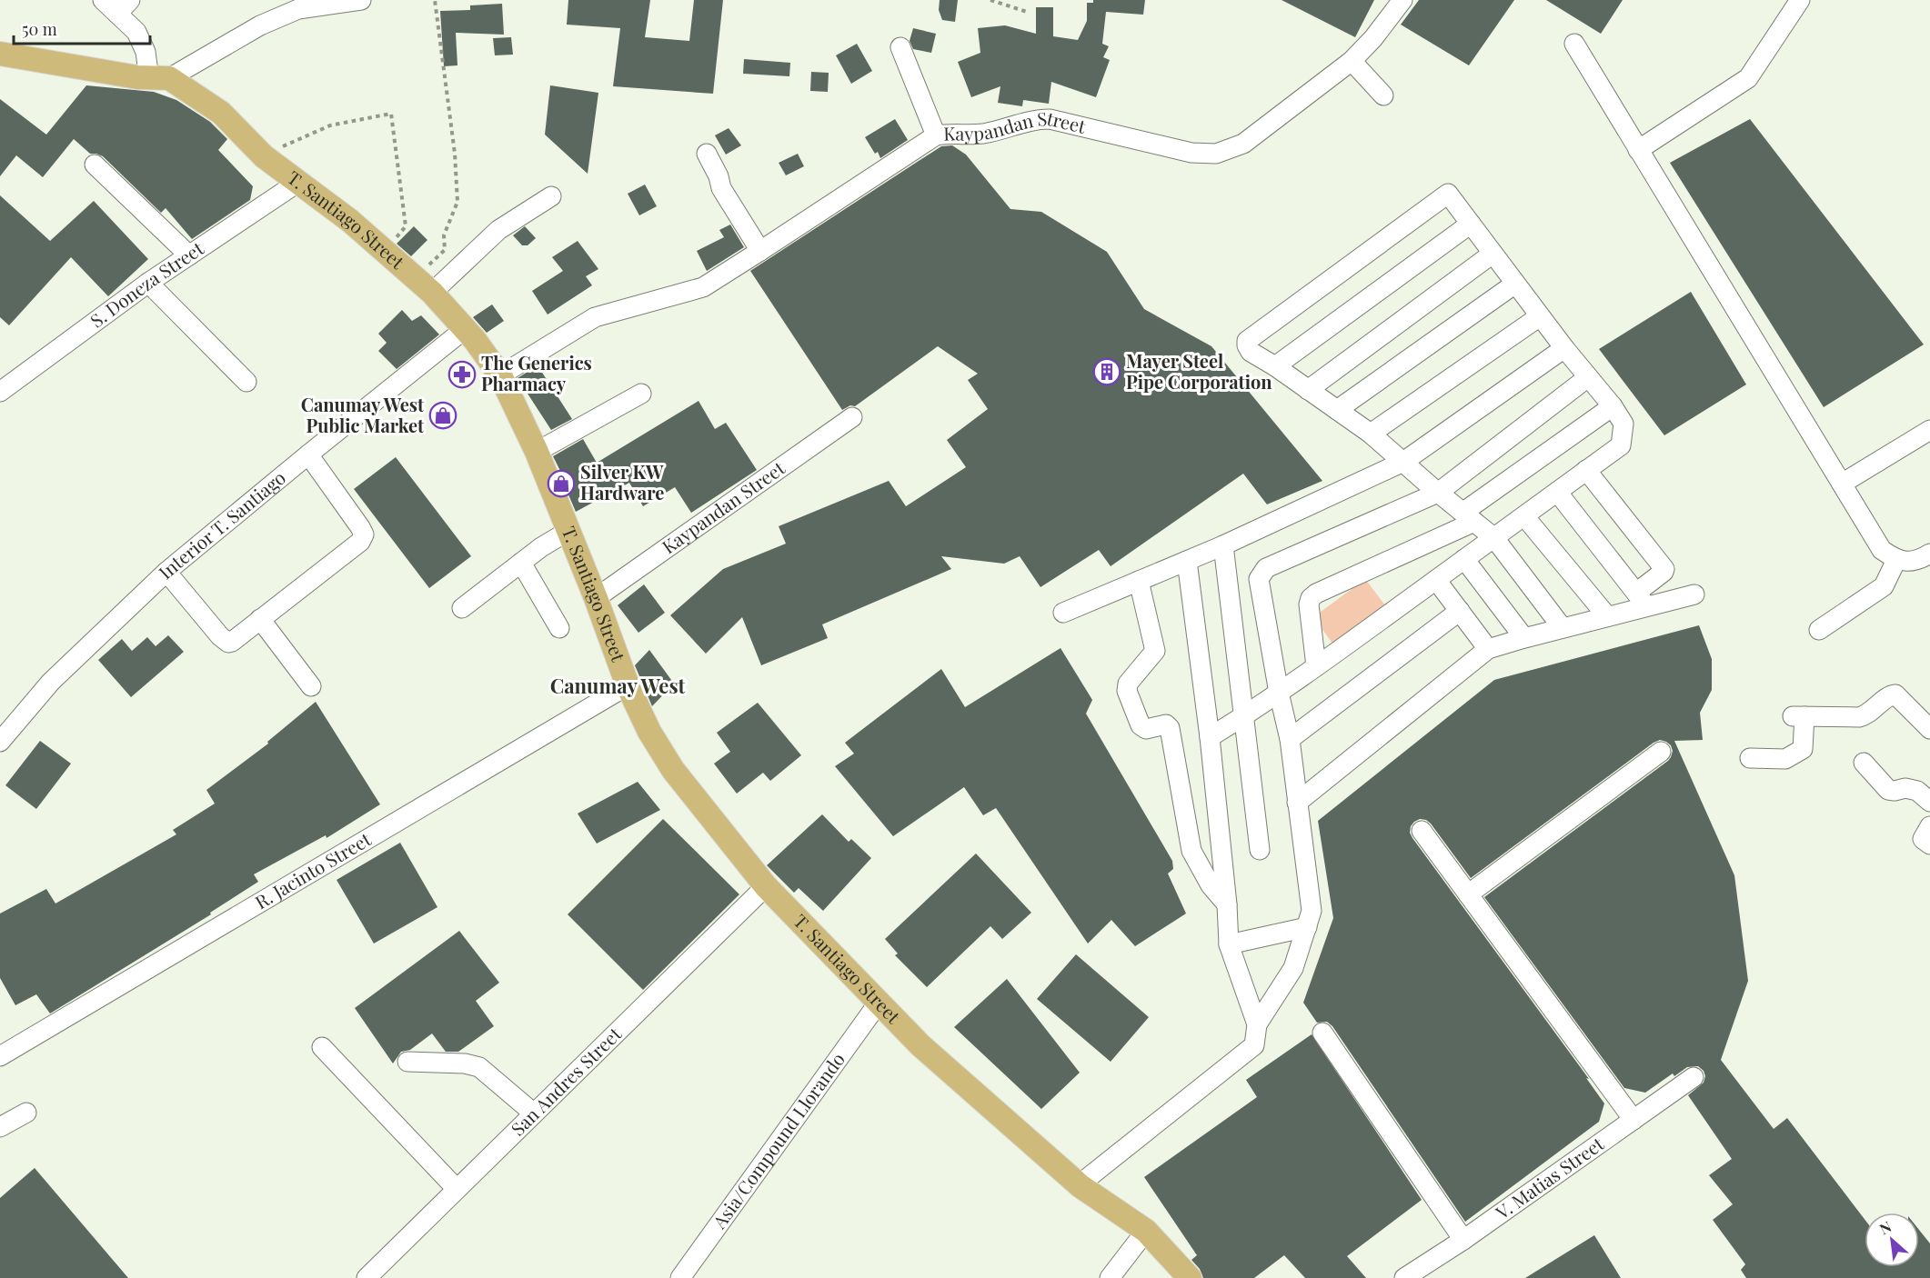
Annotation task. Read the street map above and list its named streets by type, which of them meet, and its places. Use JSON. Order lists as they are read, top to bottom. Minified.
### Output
{"streets":{"main road":["T. Santiago Street"],"street":["Kaypandan Street","S. Doneza Street","Interior T. Santiago","R. Jacinto Street","San Andres Street","Asia/Compound Llorando","V. Matias Street"]},"crossings":[["Kaypandan Street","T. Santiago Street"],["T. Santiago Street","S. Doneza Street"],["T. Santiago Street","Interior T. Santiago"],["T. Santiago Street","R. Jacinto Street"],["T. Santiago Street","San Andres Street"],["T. Santiago Street","Asia/Compound Llorando"]],"districts":["Canumay West"],"places":{"building":["Mayer Steel Pipe Corporation"],"pharmacy":["The Generics Pharmacy"],"shop":["Canumay West Public Market","Silver KW Hardware"]},"scale_bar":"50 m","north":"top left"}
